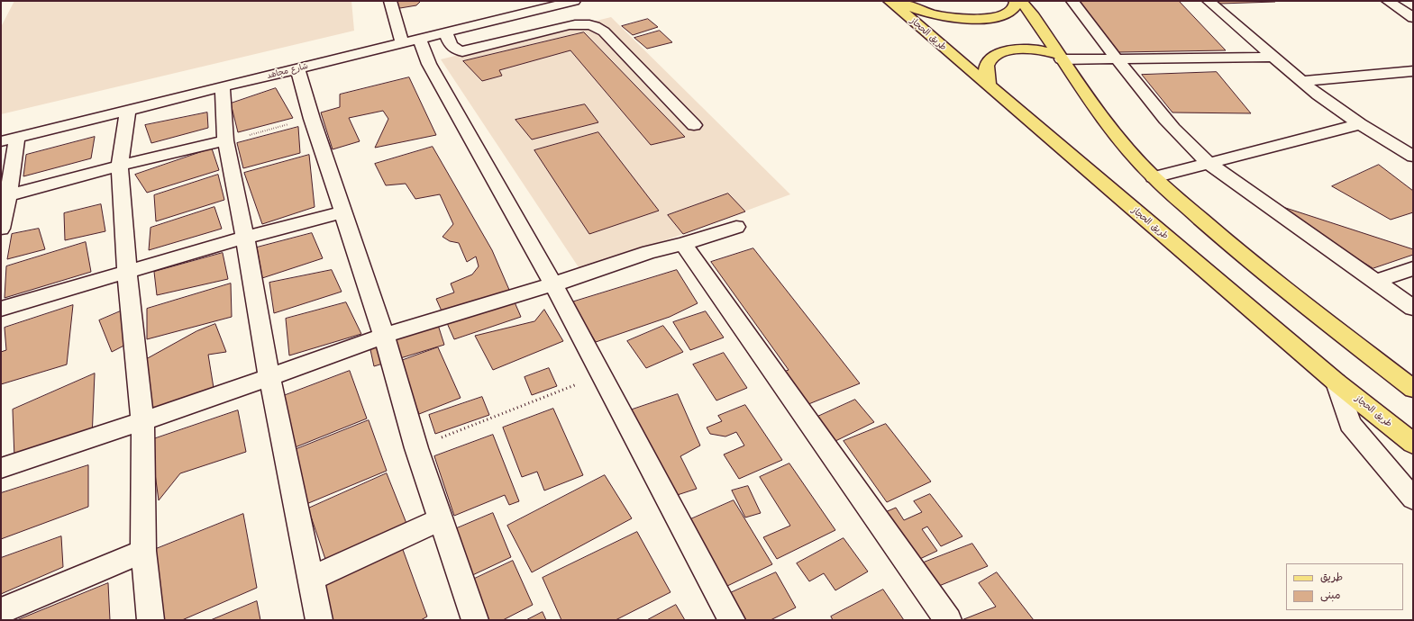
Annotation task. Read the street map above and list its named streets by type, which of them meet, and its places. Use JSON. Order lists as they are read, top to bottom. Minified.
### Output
{"streets":{"main road":["طريق الحجاز"],"street":["شارع مجاهد"]},"legend":["طريق","مبنى"]}
